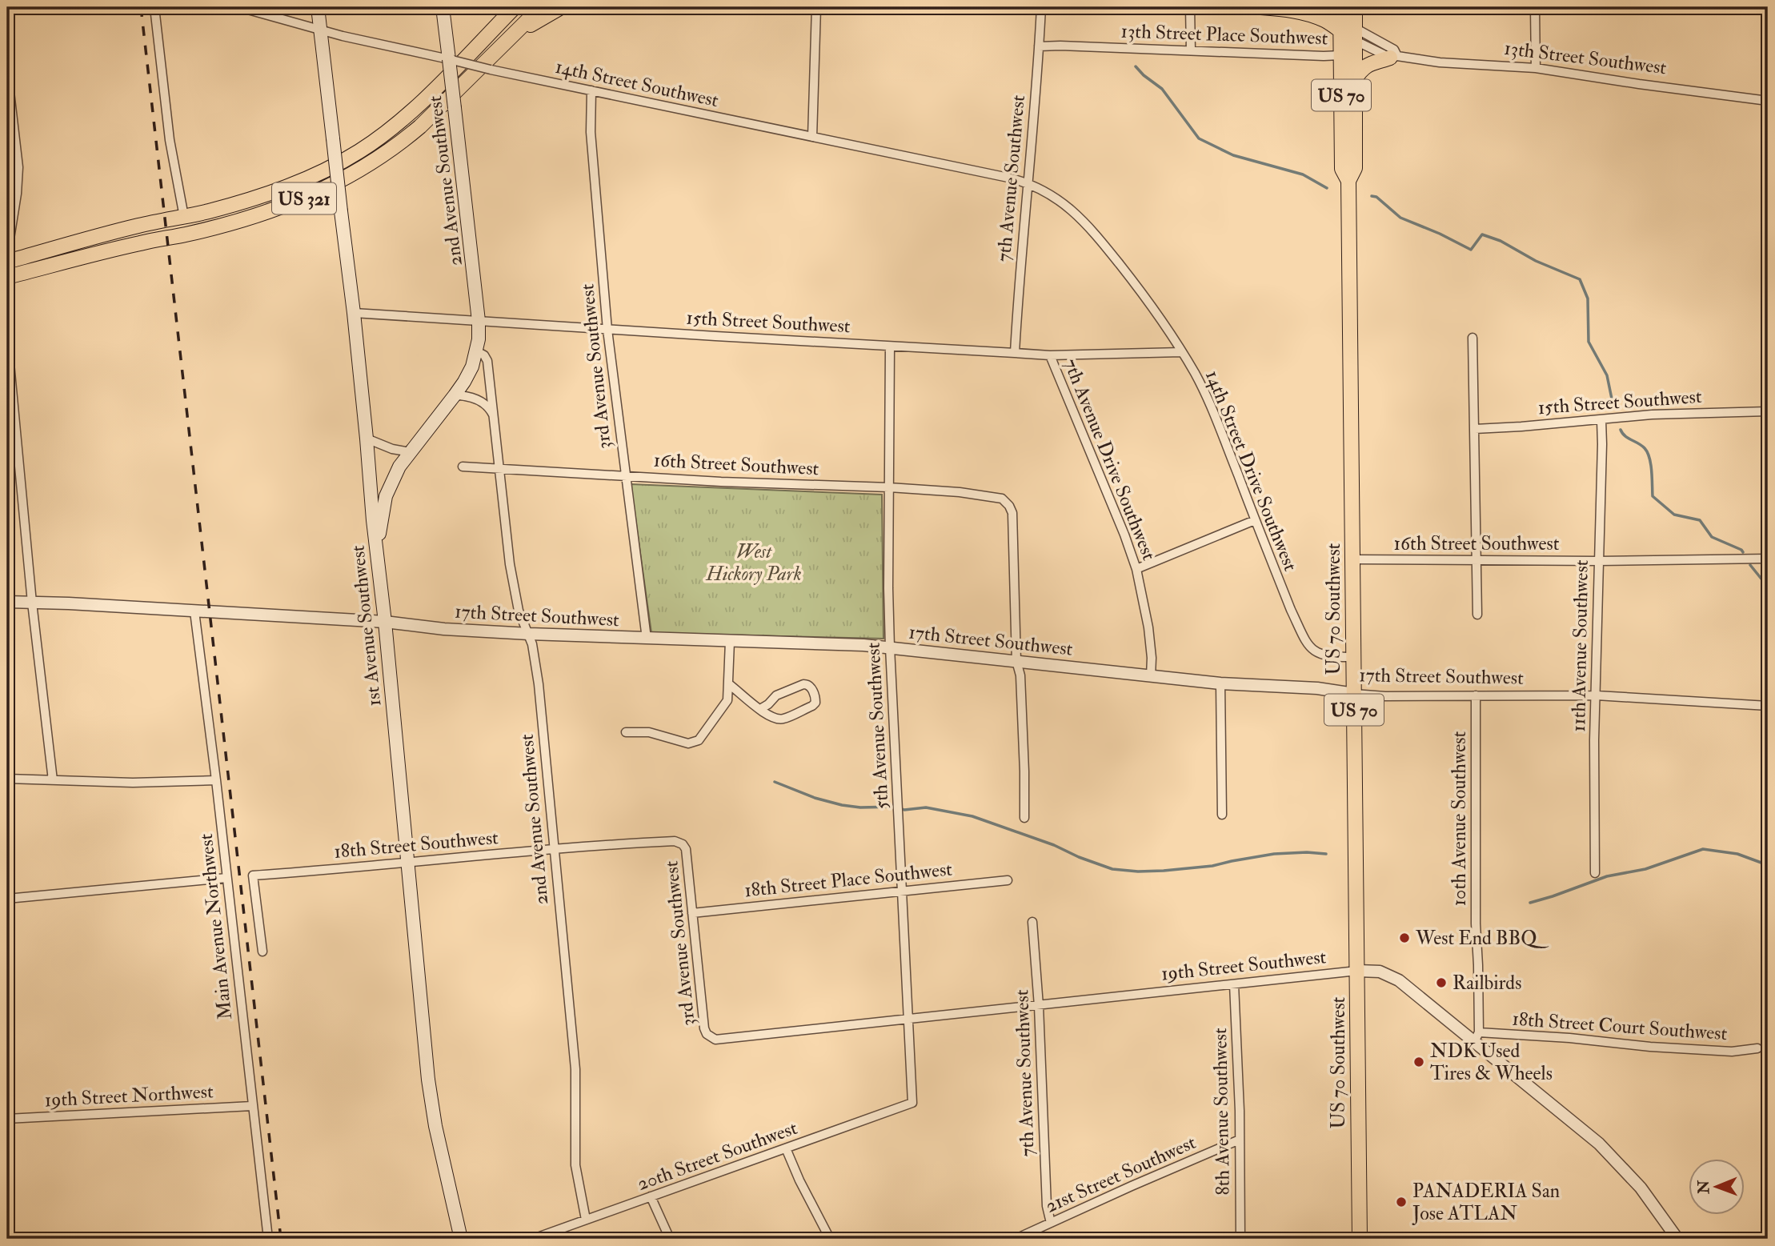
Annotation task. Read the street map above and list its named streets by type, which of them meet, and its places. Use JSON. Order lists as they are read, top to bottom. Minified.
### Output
{"streets":{"main road":["13th Street Southwest","US 70","2nd Avenue Southwest","US 321","US 70 Southwest","1st Avenue Southwest"],"street":["13th Street Place Southwest","14th Street Southwest","7th Avenue Southwest","15th Street Southwest","3rd Avenue Southwest","7th Avenue Drive Southwest","16th Street Southwest","14th Street Drive Southwest","17th Street Southwest","11th Avenue Southwest","5th Avenue Southwest","10th Avenue Southwest","18th Street Southwest","18th Street Place Southwest","Main Avenue Northwest","19th Street Southwest","18th Street Court Southwest","19th Street Northwest","8th Avenue Southwest","20th Street Southwest","21st Street Southwest"]},"crossings":[["13th Street Place Southwest","7th Avenue Southwest"],["13th Street Place Southwest","US 70 Southwest"],["13th Street Southwest","US 70 Southwest"],["14th Street Southwest","7th Avenue Southwest"],["14th Street Southwest","2nd Avenue Southwest"],["14th Street Southwest","3rd Avenue Southwest"],["14th Street Southwest","14th Street Drive Southwest"],["14th Street Southwest","1st Avenue Southwest"],["7th Avenue Southwest","15th Street Southwest"],["7th Avenue Southwest","14th Street Drive Southwest"],["7th Avenue Southwest","19th Street Southwest"],["7th Avenue Southwest","21st Street Southwest"],["2nd Avenue Southwest","15th Street Southwest"],["2nd Avenue Southwest","16th Street Southwest"],["2nd Avenue Southwest","17th Street Southwest"],["2nd Avenue Southwest","1st Avenue Southwest"],["2nd Avenue Southwest","18th Street Southwest"],["2nd Avenue Southwest","20th Street Southwest"],["15th Street Southwest","3rd Avenue Southwest"],["15th Street Southwest","7th Avenue Drive Southwest"],["15th Street Southwest","14th Street Drive Southwest"],["15th Street Southwest","1st Avenue Southwest"],["15th Street Southwest","11th Avenue Southwest"],["15th Street Southwest","5th Avenue Southwest"],["3rd Avenue Southwest","16th Street Southwest"],["3rd Avenue Southwest","17th Street Southwest"],["3rd Avenue Southwest","18th Street Southwest"],["3rd Avenue Southwest","18th Street Place Southwest"],["3rd Avenue Southwest","19th Street Southwest"],["7th Avenue Drive Southwest","17th Street Southwest"],["16th Street Southwest","US 70 Southwest"],["16th Street Southwest","17th Street Southwest"],["16th Street Southwest","11th Avenue Southwest"],["16th Street Southwest","5th Avenue Southwest"],["14th Street Drive Southwest","US 70 Southwest"],["US 70 Southwest","17th Street Southwest"],["US 70 Southwest","19th Street Southwest"],["17th Street Southwest","1st Avenue Southwest"],["17th Street Southwest","11th Avenue Southwest"],["17th Street Southwest","5th Avenue Southwest"],["17th Street Southwest","10th Avenue Southwest"],["17th Street Southwest","Main Avenue Northwest"],["1st Avenue Southwest","18th Street Southwest"],["5th Avenue Southwest","18th Street Place Southwest"],["5th Avenue Southwest","19th Street Southwest"],["5th Avenue Southwest","20th Street Southwest"],["10th Avenue Southwest","19th Street Southwest"],["10th Avenue Southwest","18th Street Court Southwest"],["Main Avenue Northwest","19th Street Northwest"],["19th Street Southwest","18th Street Court Southwest"],["19th Street Southwest","8th Avenue Southwest"],["8th Avenue Southwest","21st Street Southwest"]],"parks":["West Hickory Park"],"places":["West End BBQ","Railbirds","NDK Used Tires & Wheels","PANADERIA San Jose ATLAN"],"north":"left"}
